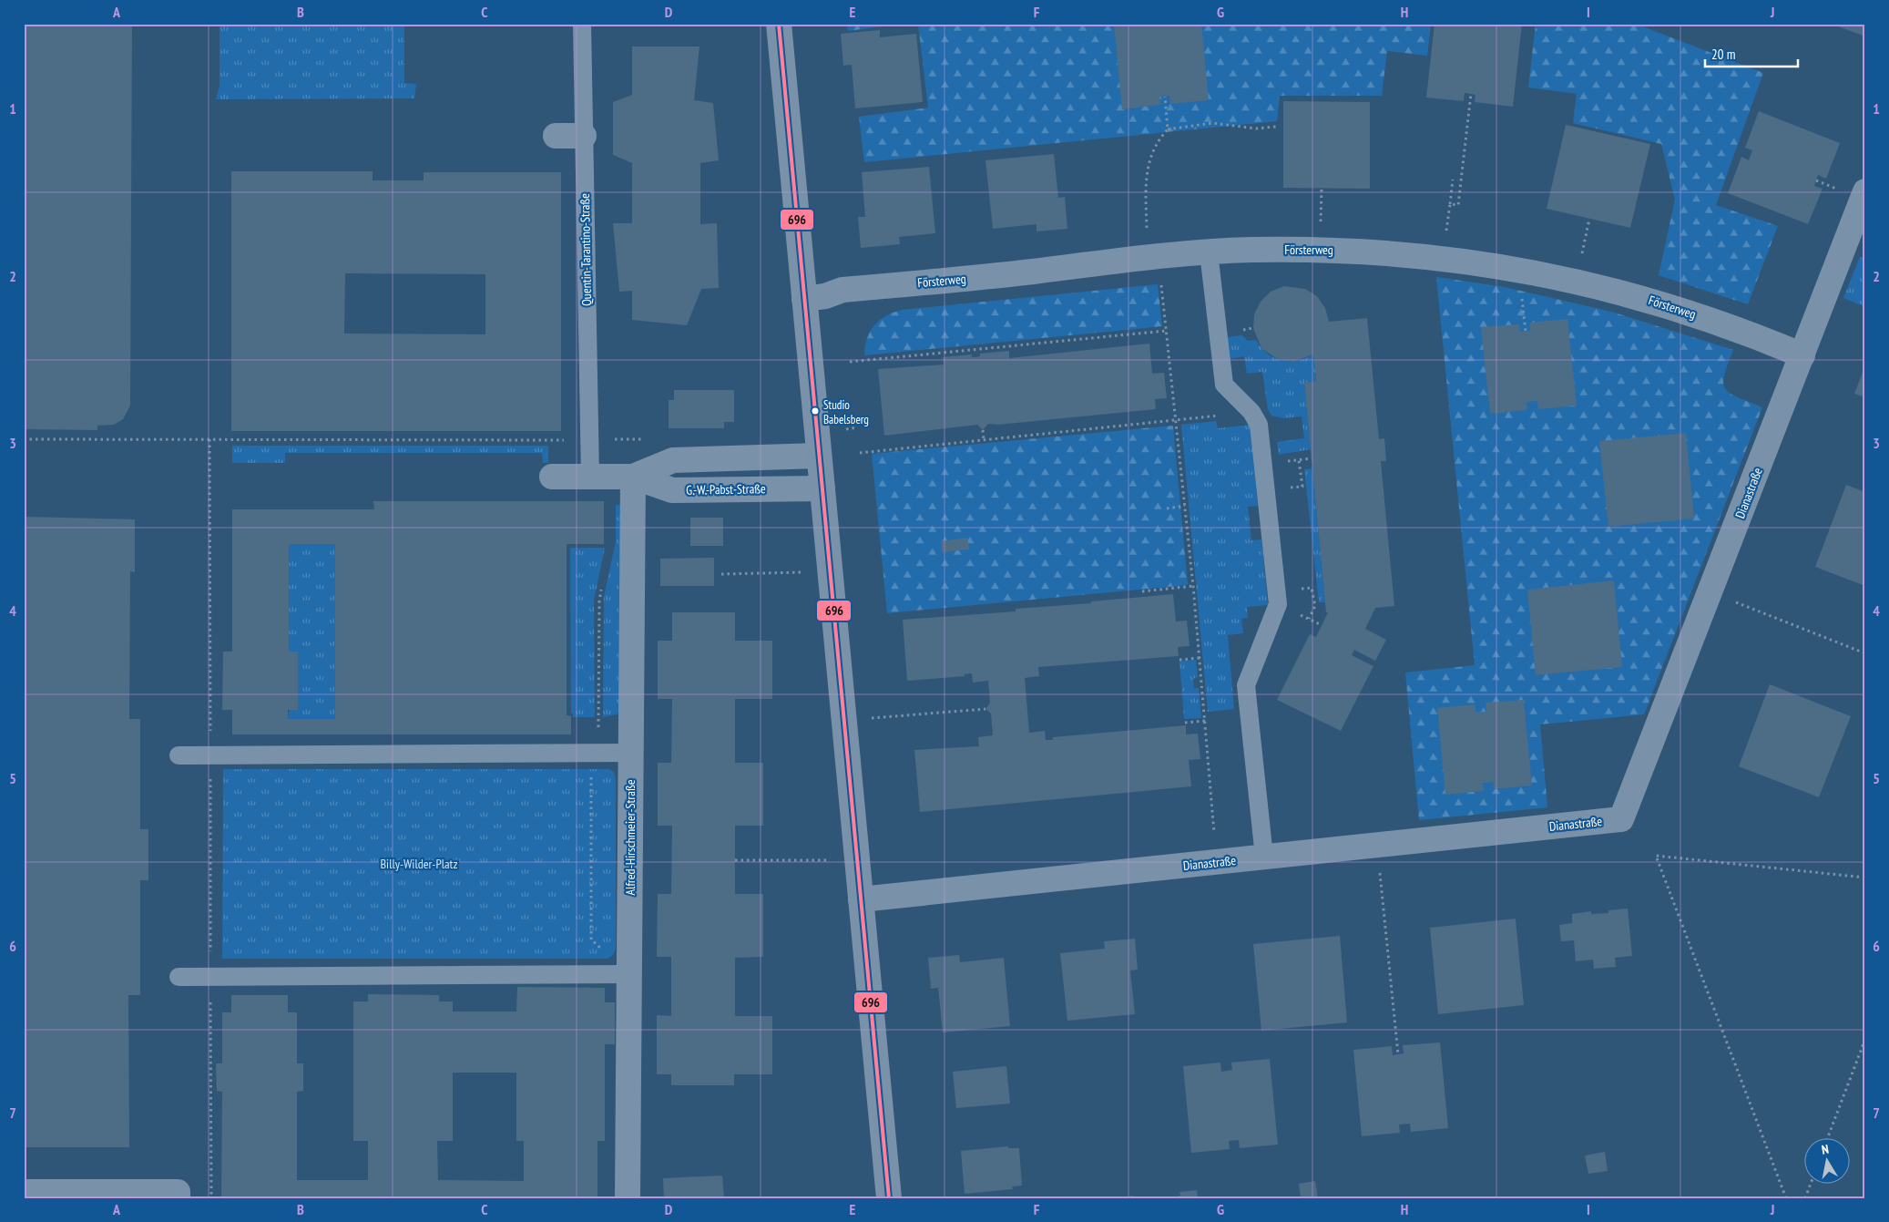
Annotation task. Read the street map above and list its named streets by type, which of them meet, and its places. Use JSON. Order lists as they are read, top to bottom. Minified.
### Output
{"streets":{"street":["Försterweg","G.-W.-Pabst-Straße","Dianastraße","Alfred-Hirschmeier-Straße"],"lane":["Quentin-Tarantino-Straße"]},"crossings":[["Quentin-Tarantino-Straße","G.-W.-Pabst-Straße"],["Försterweg","Dianastraße"],["G.-W.-Pabst-Straße","Alfred-Hirschmeier-Straße"]],"parks":["Billy-Wilder-Platz"],"places":["Studio Babelsberg"],"lines":["transit line 696"],"scale_bar":"20 m","north":"top","grid":{"columns":["A","B","C","D","E","F","G","H","I","J"],"rows":["1","2","3","4","5","6","7"]}}
